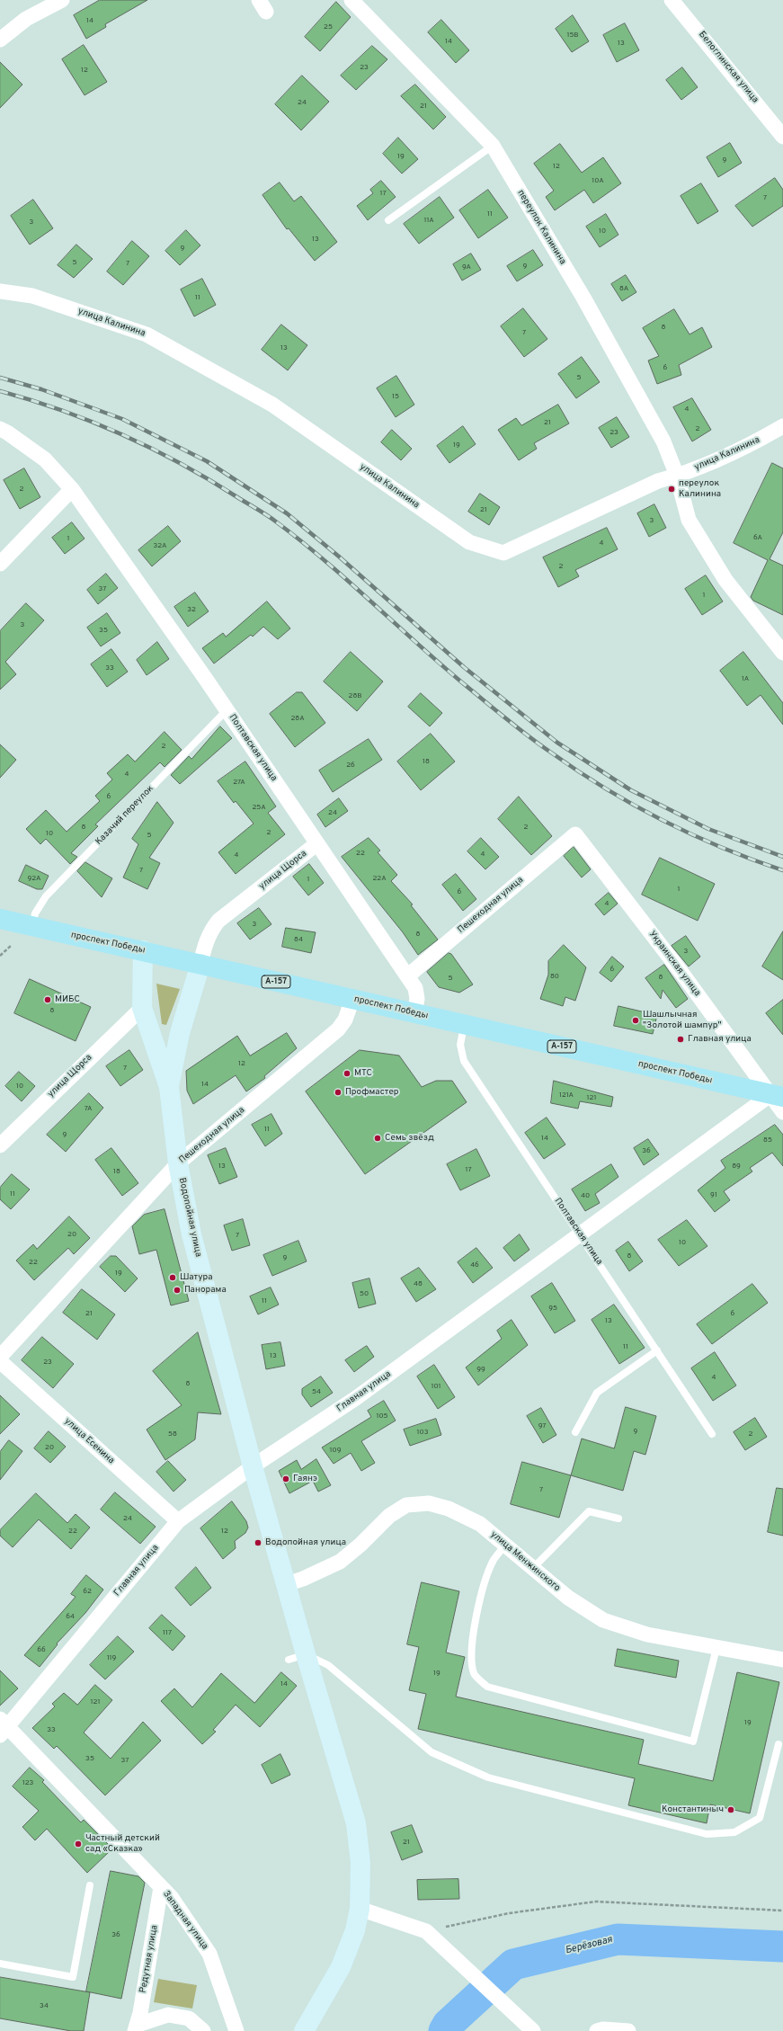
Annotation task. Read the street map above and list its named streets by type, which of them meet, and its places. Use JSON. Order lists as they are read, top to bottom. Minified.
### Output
{"streets":{"main road":["проспект Победы","А-157","Водопойная улица"],"street":["Белоглинская улица","переулок Калинина","улица Калинина","Полтавская улица","улица Щорса","Пешеходная улица","Украинская улица","Главная улица","улица Есенина","улица Менжинского","Западная улица","Редутная улица"],"lane":["Казачий переулок"]},"crossings":[["переулок Калинина","улица Калинина"],["Полтавская улица","Казачий переулок"],["Полтавская улица","улица Щорса"],["Полтавская улица","Пешеходная улица"],["Полтавская улица","проспект Победы"],["Полтавская улица","Главная улица"],["Казачий переулок","проспект Победы"],["улица Щорса","проспект Победы"],["улица Щорса","Водопойная улица"],["Пешеходная улица","проспект Победы"],["Пешеходная улица","Украинская улица"],["Пешеходная улица","Водопойная улица"],["проспект Победы","Украинская улица"],["проспект Победы","Водопойная улица"],["проспект Победы","Главная улица"],["Украинская улица","Главная улица"],["Водопойная улица","Главная улица"],["Водопойная улица","улица Менжинского"],["Главная улица","улица Есенина"],["Главная улица","Западная улица"],["Западная улица","Редутная улица"]],"water":["Берёзовая"],"places":["переулок Калинина","МИБС","Шашлычная \"Золотой шампур\"","Главная улица","МТС","Профмастер","Семь звёзд","Шатура","Панорама","Гаянэ","Водопойная улица","Константиныч","Частный детский сад «Сказка»"],"house_numbers":["14","25","15В","14","13","23","12","24","21","19","9","12","10А","17","7","11","11А","3","10","13","9","5","7","9","9А","8А","11","8","7","13","6","5","15","4","21","2","23","19","2","21","3","6А","1","4","32А","2","37","1","32","3","35","33","1А","28В","28А","2","18","26","4","27А","6","25А","24","8","2","2","10","5","22","4","4","7","92А","22А","1","1","6","4","3","8","84","3","6","80","8","5","8","12","7","14","10","121А","121","7А","11","9","14","85","36","13","89","17","18","11","91","40","20","7","10","8","9","22","46","19","48","50","11","95","21","6","13","11","13","23","99","4","8","101","54","105","97","9","103","58","2","20","109","7","24","22","12","62","64","117","66","119","19","14","121","19","33","35","37","123","21","36","34"]}
